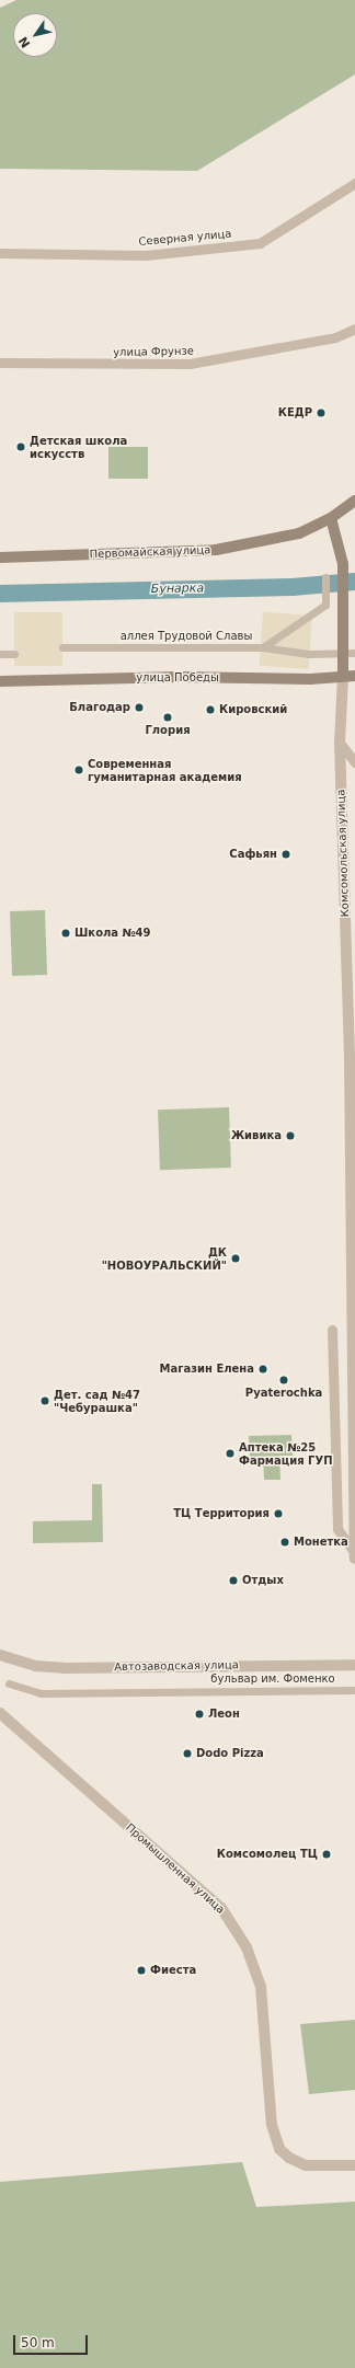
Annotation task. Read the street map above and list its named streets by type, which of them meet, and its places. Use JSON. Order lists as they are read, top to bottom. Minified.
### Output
{"streets":{"main road":["Первомайская улица","улица Победы","Комсомольская улица"],"street":["Северная улица","улица Фрунзе","аллея Трудовой Славы","Автозаводская улица","бульвар им. Фоменко","Промышленная улица"]},"crossings":[["Первомайская улица","Комсомольская улица"],["аллея Трудовой Славы","Комсомольская улица"],["улица Победы","Комсомольская улица"]],"water":["Бунарка"],"places":["КЕДР","Детская школа искусств","Благодар","Кировский","Глория","Современная гуманитарная академия","Сафьян","Школа №49","Живика","ДК \"НОВОУРАЛЬСКИЙ\"","Магазин Елена","Pyaterochka","Дет. сад №47 \"Чебурашка\"","Аптека №25 Фармация ГУП","ТЦ Территория","Монетка","Отдых","Леон","Dodo Pizza","Комсомолец ТЦ","Фиеста"],"scale_bar":"50 m","north":"bottom left"}
